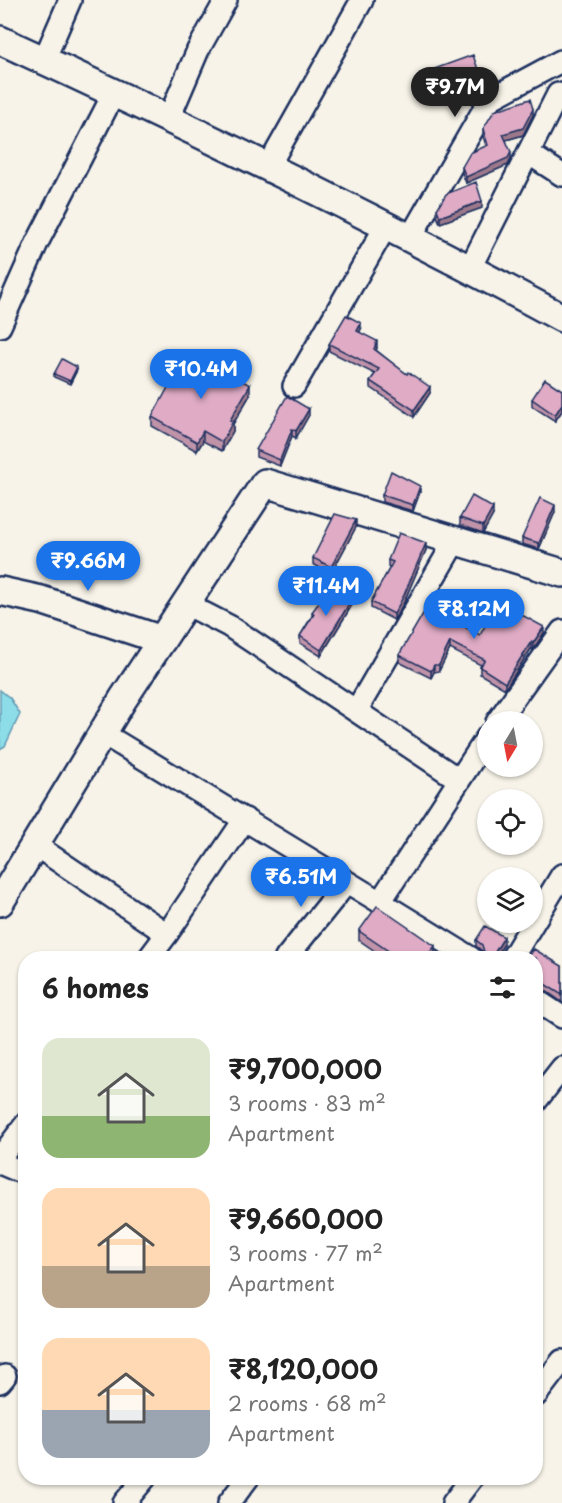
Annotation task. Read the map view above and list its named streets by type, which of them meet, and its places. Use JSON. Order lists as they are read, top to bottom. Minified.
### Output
{"north":"bottom","page":{"price":["₹9.7M","₹10.4M","₹9.66M","₹11.4M","₹8.12M","₹6.51M"],"heading":"6 homes","list":[{"name":"₹9,700,000","note":"3 rooms · 83 m² · Apartment"},{"name":"₹9,660,000","note":"3 rooms · 77 m² · Apartment"},{"name":"₹8,120,000","note":"2 rooms · 68 m² · Apartment"}]}}
